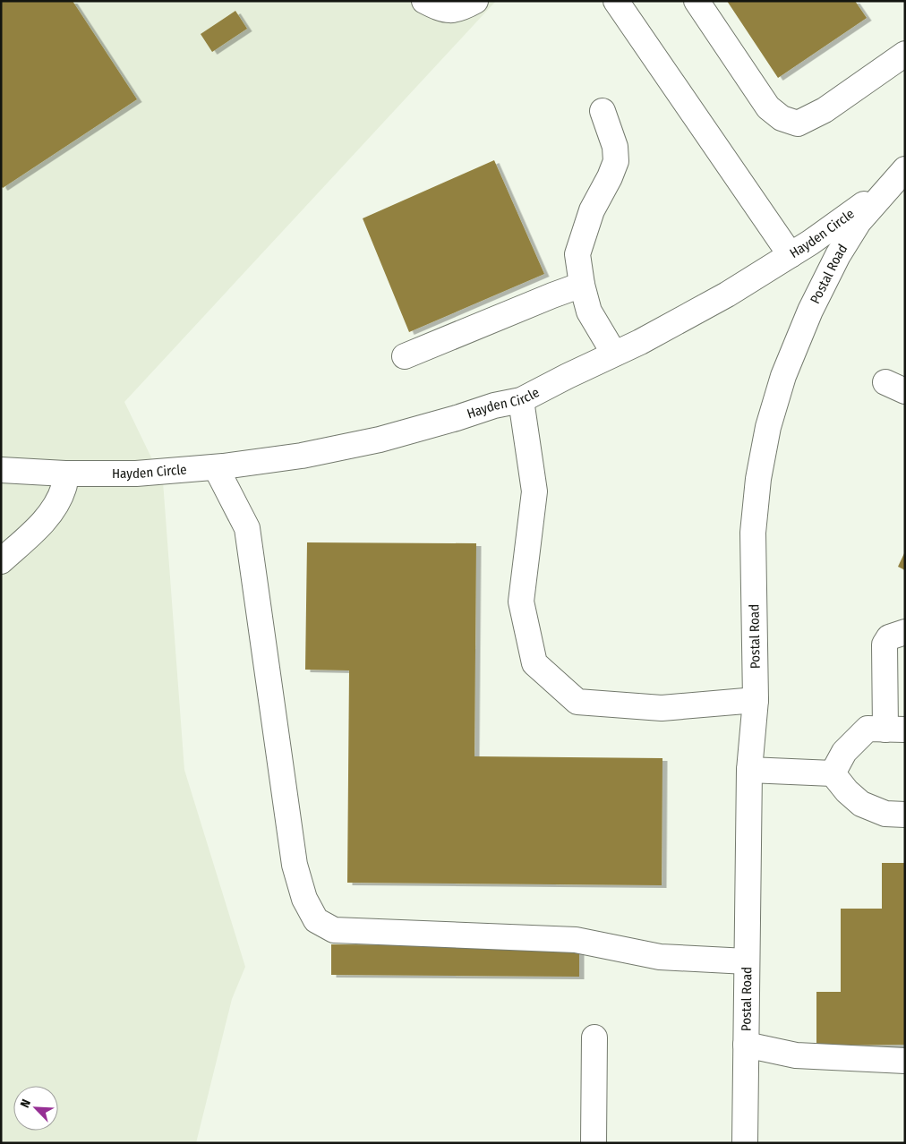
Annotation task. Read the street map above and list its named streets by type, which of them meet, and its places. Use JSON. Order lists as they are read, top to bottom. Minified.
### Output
{"streets":{"street":["Hayden Circle","Postal Road"]},"crossings":[["Hayden Circle","Postal Road"]],"north":"top left"}
